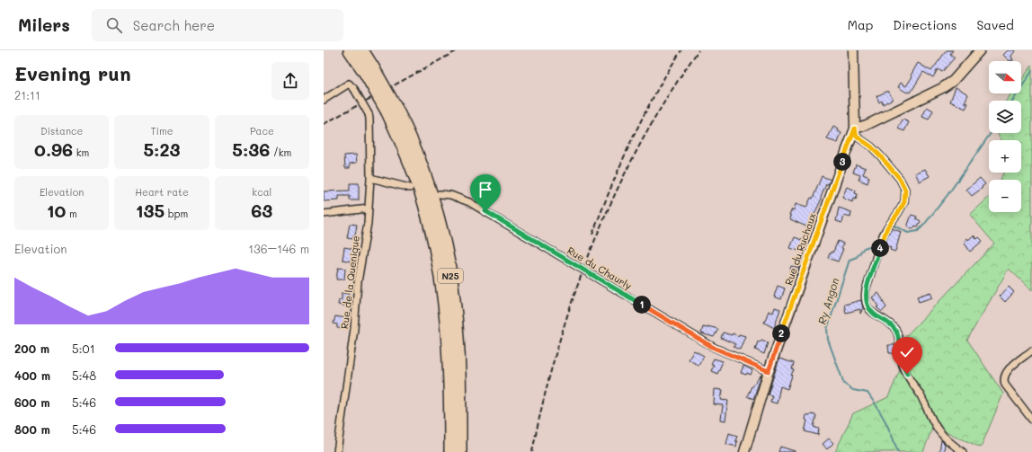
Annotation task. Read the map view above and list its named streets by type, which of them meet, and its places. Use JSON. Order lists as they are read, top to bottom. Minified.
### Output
{"streets":{"highway":["N25"],"street":["Rue du Ruchaux","Rue du Chaurly","Rue de la Quenique"]},"crossings":[["Rue du Ruchaux","Rue du Chaurly"]],"water":["Ry Angon"],"north":"right","page":{"header":"Milers","search":"Search here","nav":["Map","Directions","Saved"],"heading":["Evening run","21:11"],"map_buttons":["+","−"],"stats":[["Distance","0.96 km"],["Time","5:23"],["Pace","5:36 /km"],["Elevation","10 m"],["Heart rate","135 bpm"],["kcal","63"]],"pins":["3","4","1","2"],"chart":["Elevation","136–146 m"],"list":[{"name":"200 m","note":"5:01"},{"name":"400 m","note":"5:48"},{"name":"600 m","note":"5:46"},{"name":"800 m","note":"5:46"}]}}
